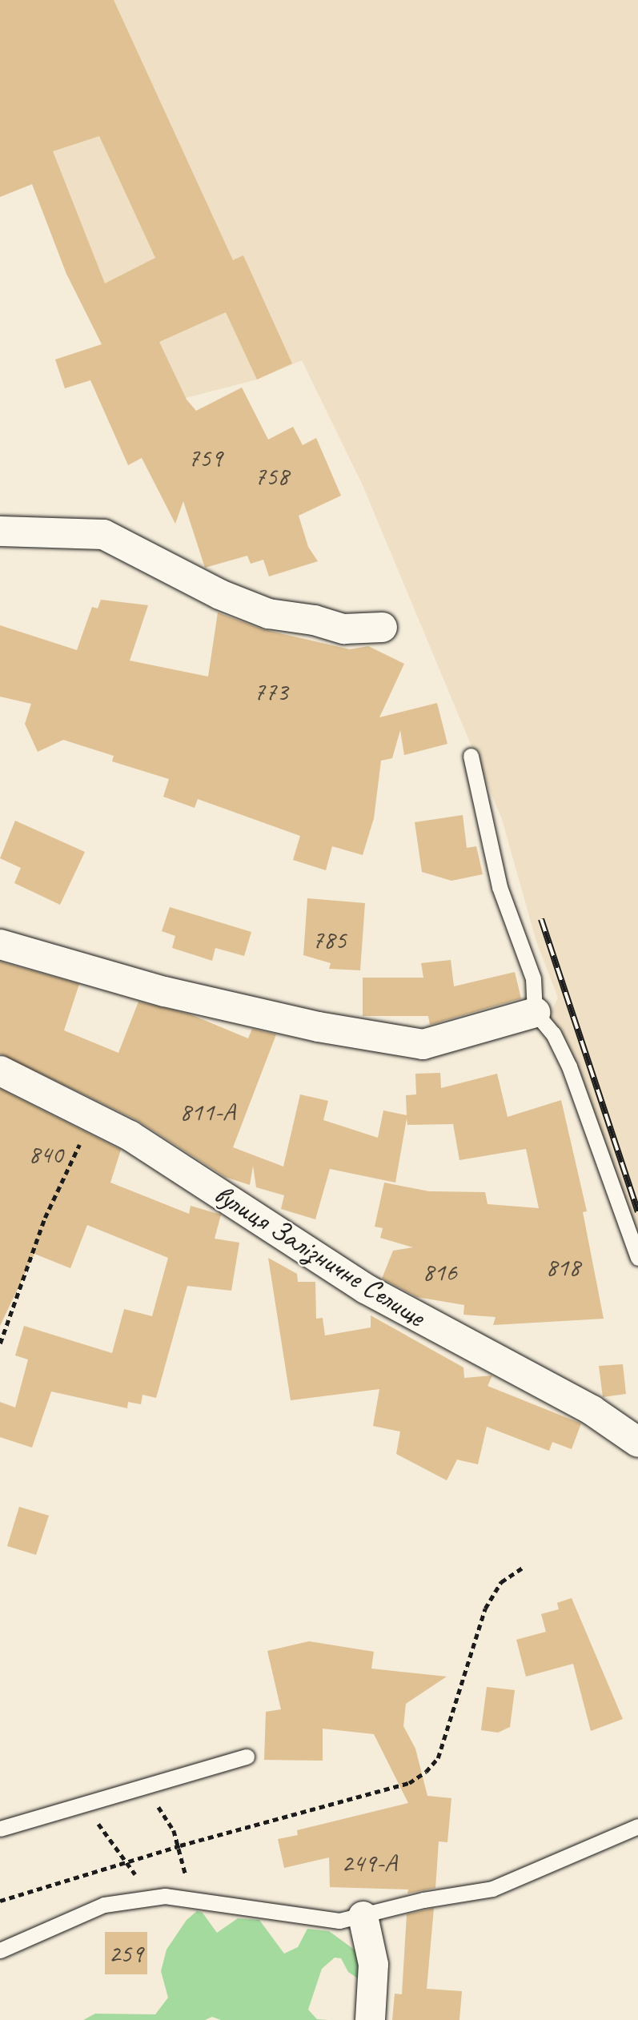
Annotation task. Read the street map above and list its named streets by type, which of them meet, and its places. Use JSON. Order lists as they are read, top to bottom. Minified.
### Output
{"streets":{"street":["вулиця Залізничне Селище"]},"house_numbers":["759","758","773","785","811-А","840","818","816","249-А","259"]}
